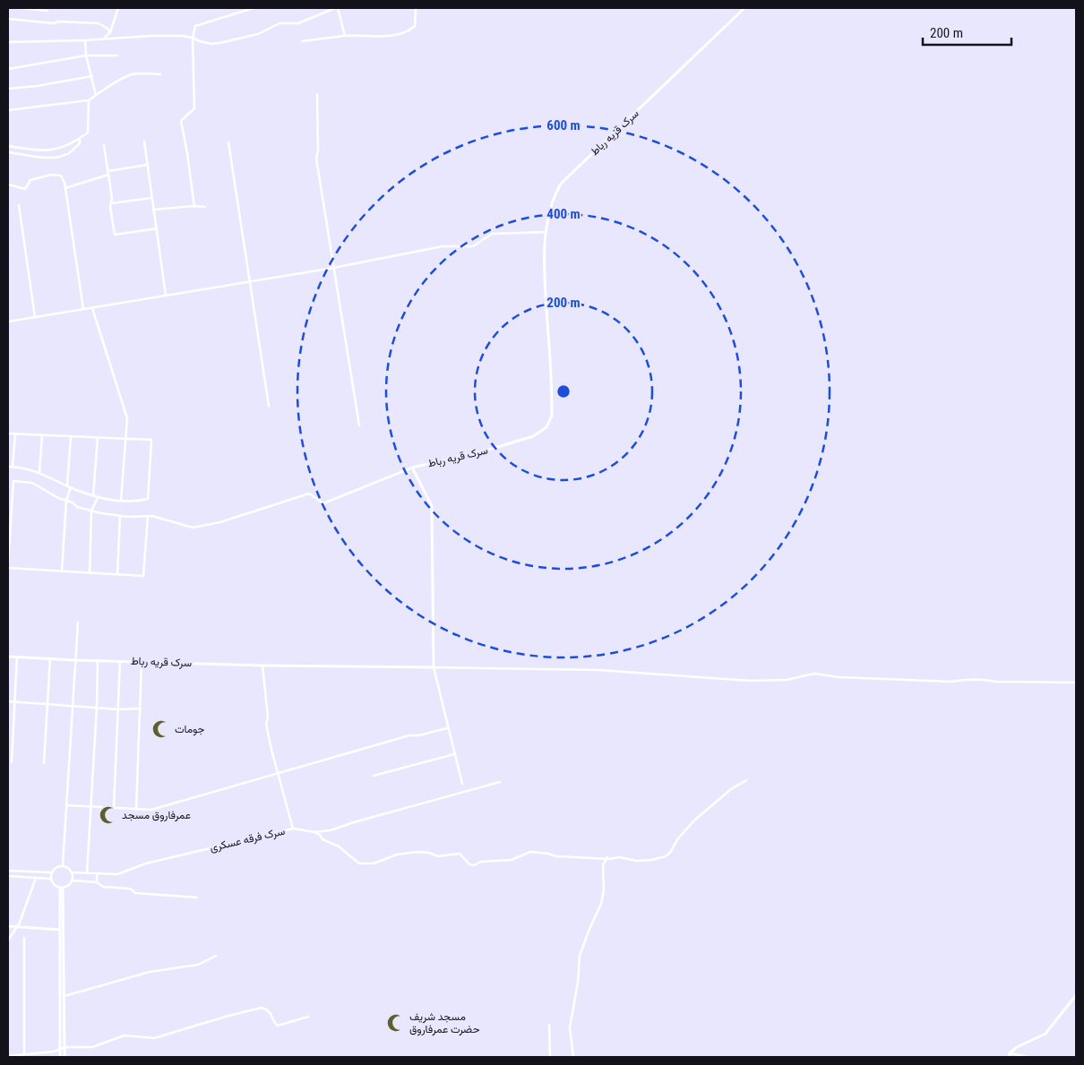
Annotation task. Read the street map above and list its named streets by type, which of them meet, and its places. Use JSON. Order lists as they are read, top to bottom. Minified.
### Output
{"streets":{"street":["سرک قریه رباط","سرک فرقه عسکری"]},"places":{"mosque":["جومات","عمرفاروق مسجد","مسجد شریف حضرت عمرفاروق"]},"scale_bar":"200 m","rings":["600 m","400 m","200 m"]}
